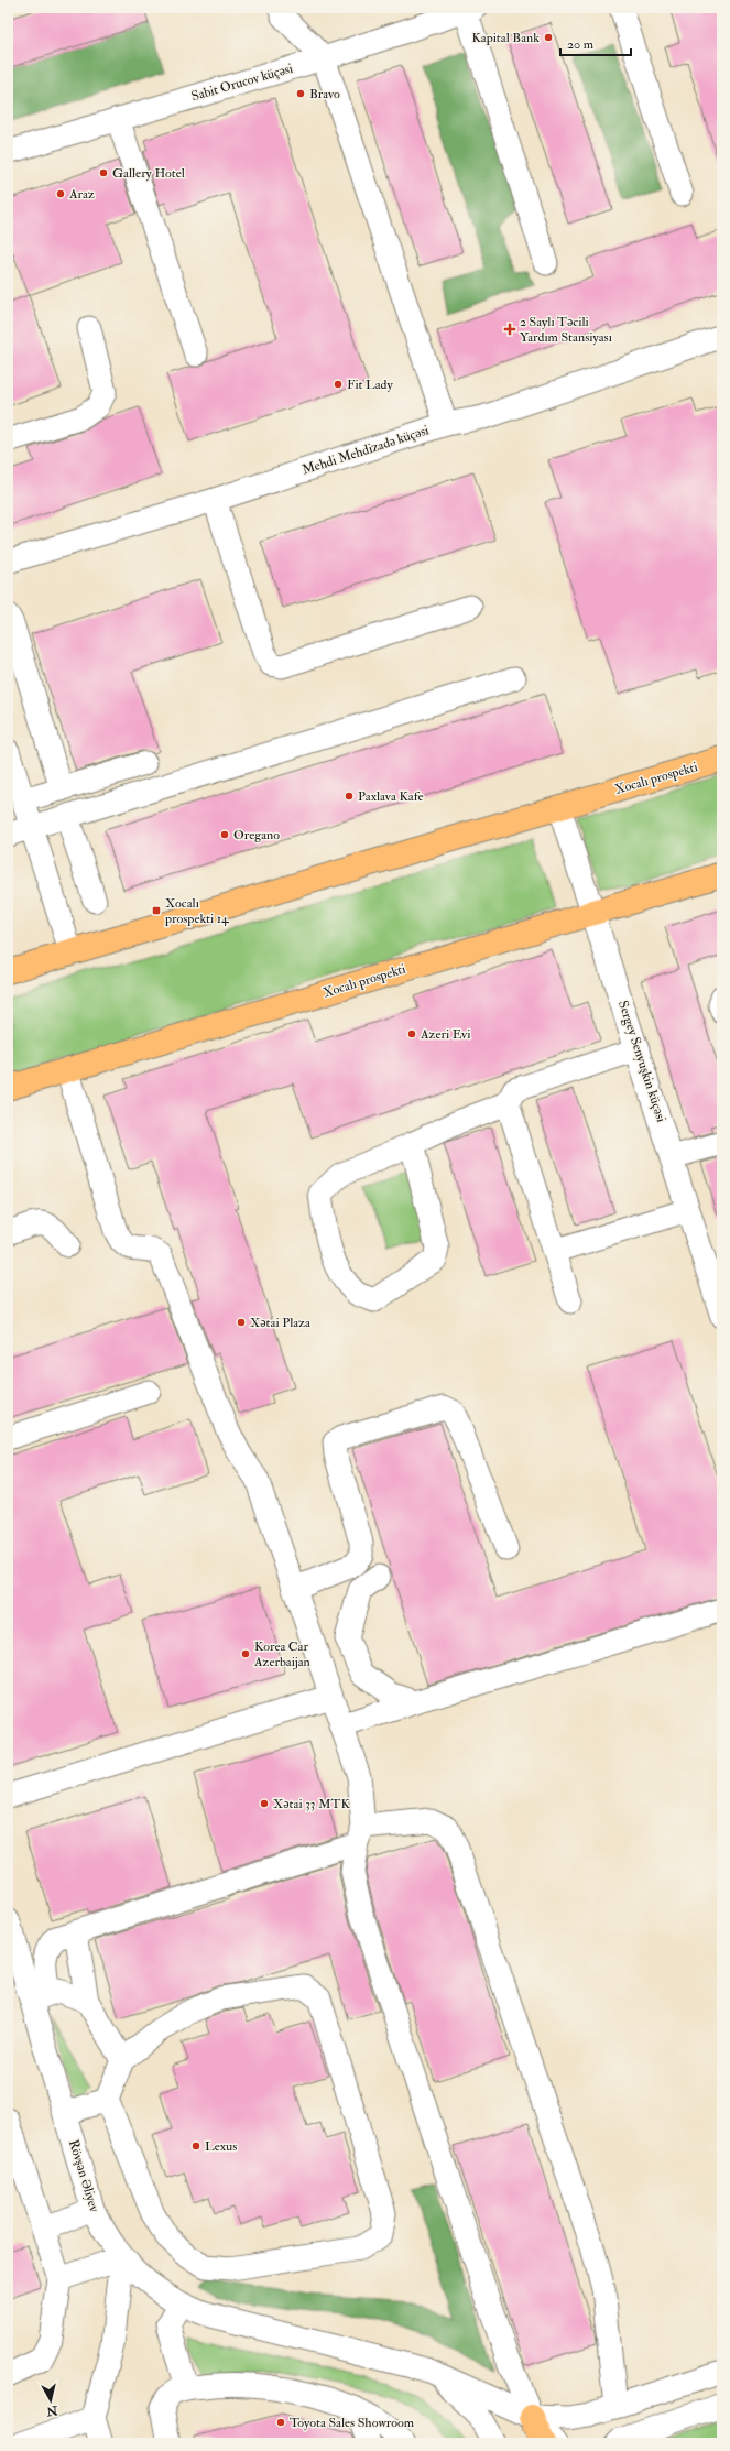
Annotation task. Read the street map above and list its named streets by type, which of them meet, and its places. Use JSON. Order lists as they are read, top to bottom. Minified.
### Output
{"streets":{"main road":["Xocalı prospekti"],"street":["Sabit Orucov küçəsi","Mehdi Mehdizadə küçəsi","Sergey Senyuşkin küçəsi","Rövşən Əliyev"]},"crossings":[["Xocalı prospekti","Sergey Senyuşkin küçəsi"]],"places":{"other":["Kapital Bank","Bravo","Gallery Hotel","Araz","Fit Lady","Paxlava Kafe","Oregano","Azeri Evi","Xətai Plaza","Korea Car Azerbaijan","Xətai 33 MTK","Lexus","Toyota Sales Showroom"],"health":["2 Saylı Təcili Yardım Stansiyası"],"transit":["Xocalı prospekti 14"]},"scale_bar":"20 m","north":"bottom"}
